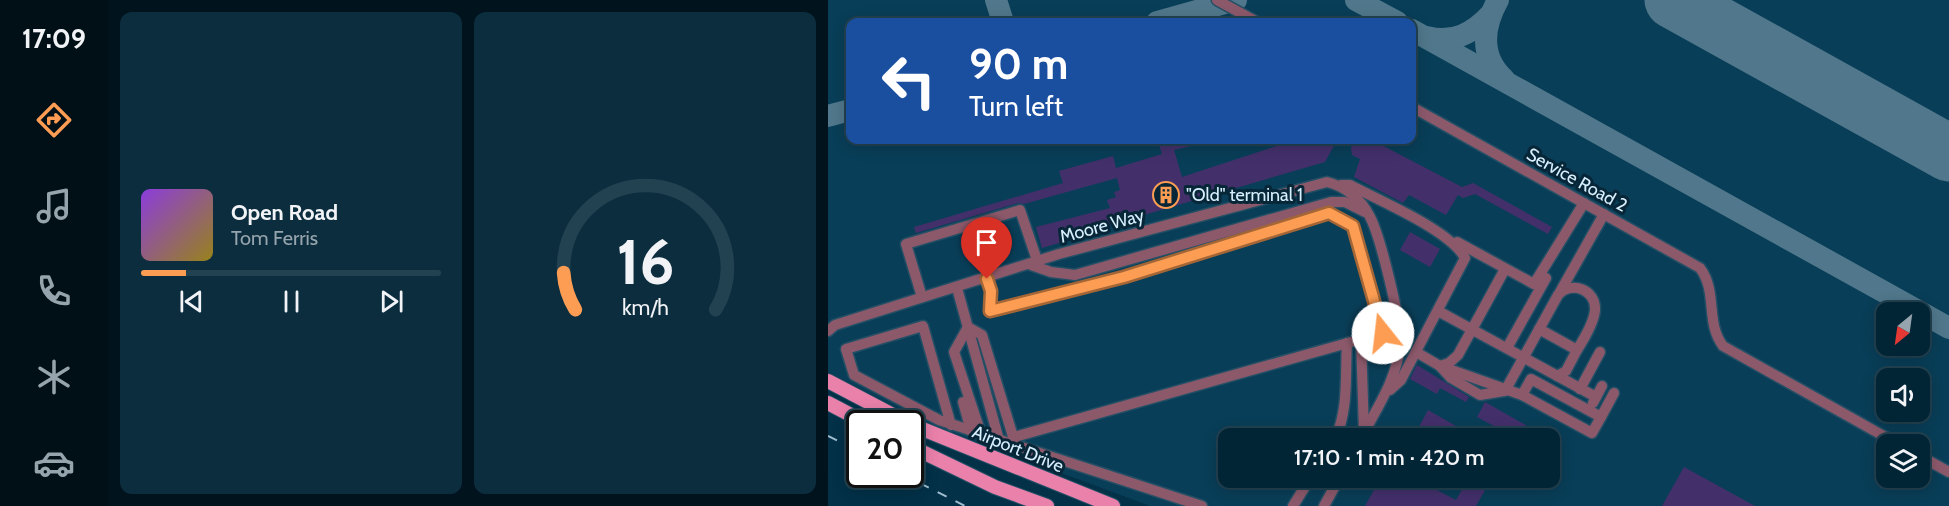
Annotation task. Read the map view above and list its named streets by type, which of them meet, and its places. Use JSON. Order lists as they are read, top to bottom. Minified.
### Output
{"streets":{"main road":["Airport Drive"],"street":["Service Road 2","Moore Way"]},"places":{"building":["\"Old\" terminal 1"]},"north":"bottom left","page":{"tabs":"17:09","turn":["90 m","Turn left"],"song":["Open Road","Tom Ferris"],"limit":"20","trip":"17:10 · 1 min · 420 m","gauge":["16","km/h"]}}
